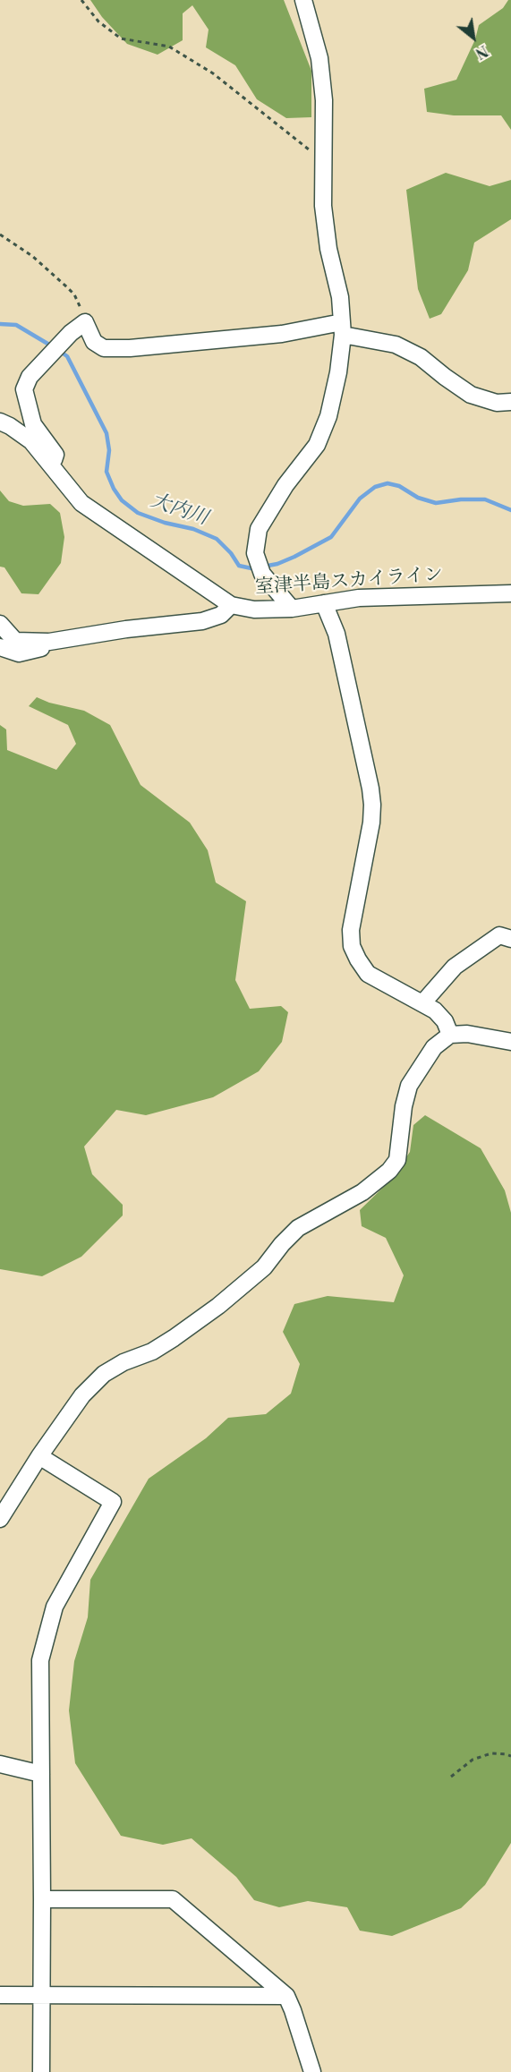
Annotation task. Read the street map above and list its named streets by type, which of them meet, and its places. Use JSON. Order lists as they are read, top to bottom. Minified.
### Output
{"streets":{"street":["室津半島スカイライン"]},"water":["大内川"],"north":"bottom right"}
